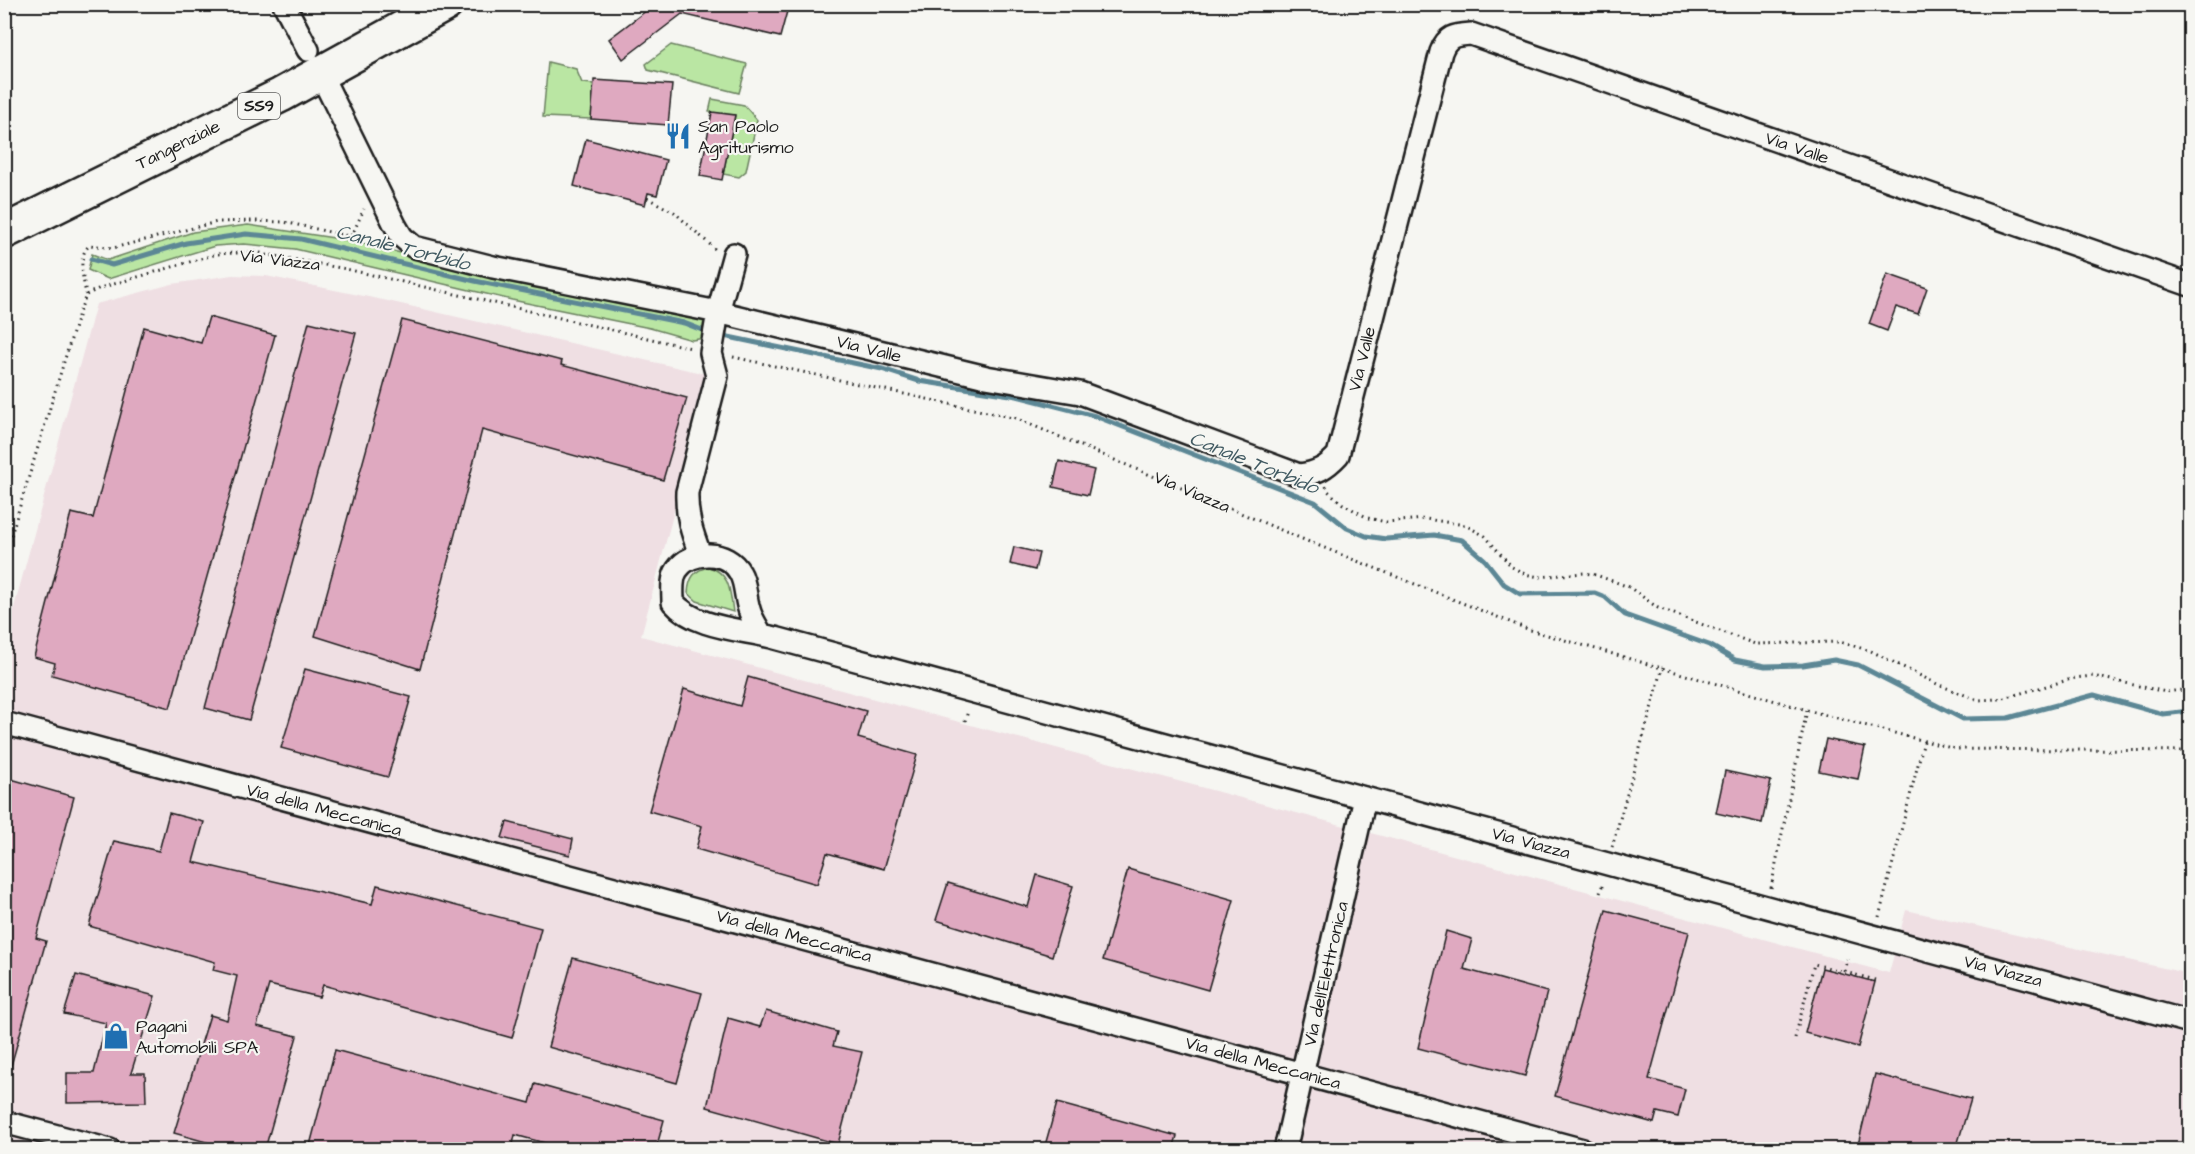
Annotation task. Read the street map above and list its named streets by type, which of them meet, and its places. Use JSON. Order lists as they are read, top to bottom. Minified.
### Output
{"streets":{"main road":["SS9","Tangenziale"],"street":["Via Valle","Via Viazza","Via della Meccanica","Via dell'Elettronica"]},"crossings":[["Via Viazza","Via dell'Elettronica"],["Via della Meccanica","Via dell'Elettronica"]],"water":["Canale Torbido"],"places":{"restaurant":["San Paolo Agriturismo"],"shop":["Pagani Automobili SPA"]}}
